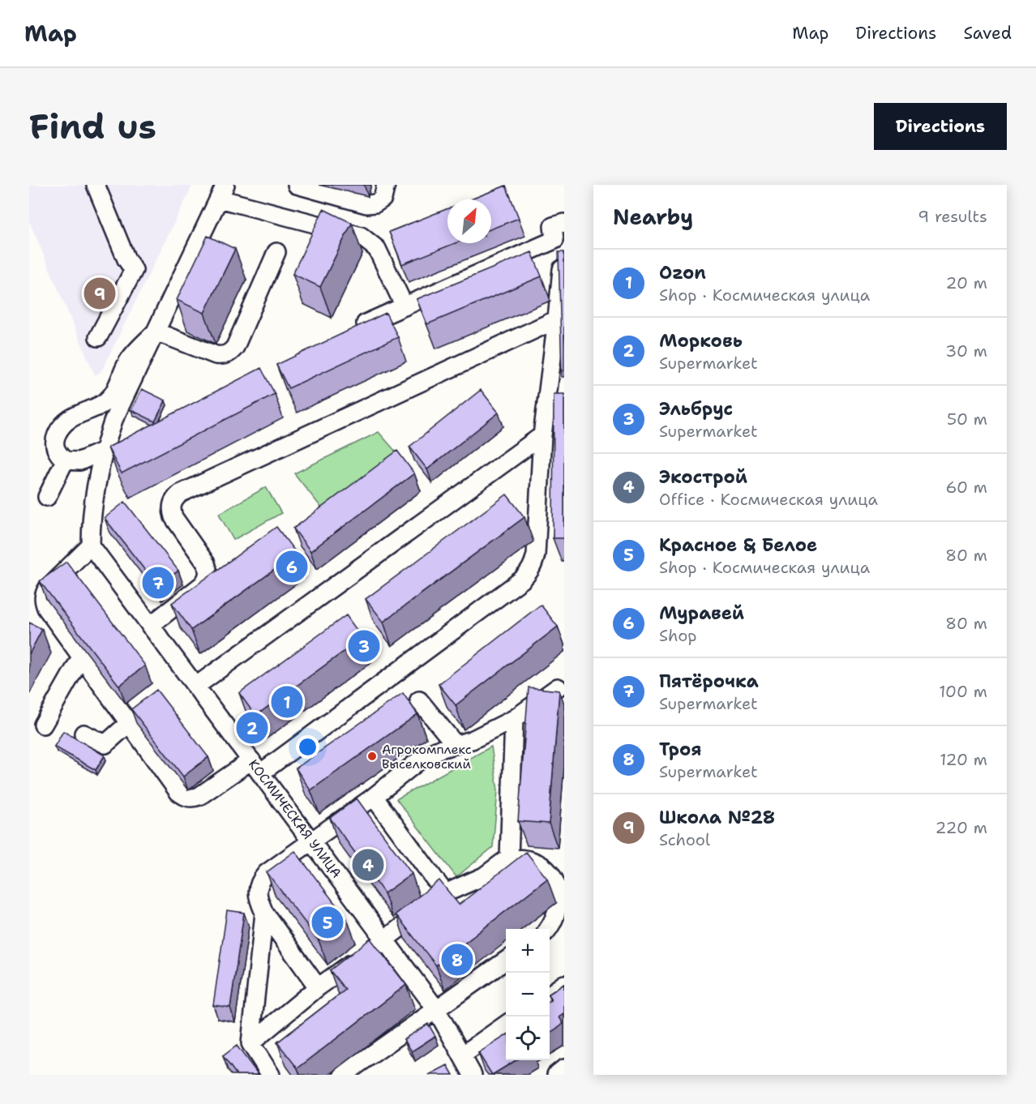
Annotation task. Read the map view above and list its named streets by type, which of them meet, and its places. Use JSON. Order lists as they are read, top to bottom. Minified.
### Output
{"streets":{"street":["КОСМИЧЕСКАЯ УЛИЦА"]},"places":["Агрокомплекс Выселковский"],"north":"top right","page":{"header":"Map","nav":["Map","Directions","Saved"],"buttons":"Directions","title":"Find us","heading":["Nearby","9 results"],"list":[{"mark":"1","name":"Ozon","note":"Shop · Космическая улица","value":"20 m"},{"mark":"2","name":"Морковь","note":"Supermarket","value":"30 m"},{"mark":"3","name":"Эльбрус","note":"Supermarket","value":"50 m"},{"mark":"4","name":"Экострой","note":"Office · Космическая улица","value":"60 m"},{"mark":"5","name":"Красное & Белое","note":"Shop · Космическая улица","value":"80 m"},{"mark":"6","name":"Муравей","note":"Shop","value":"80 m"},{"mark":"7","name":"Пятёрочка","note":"Supermarket","value":"100 m"},{"mark":"8","name":"Троя","note":"Supermarket","value":"120 m"},{"mark":"9","name":"Школа №28","note":"School","value":"220 m"}],"pins":["9","6","7","3","1","2","4","5","8"],"map_buttons":["+","−"]}}
